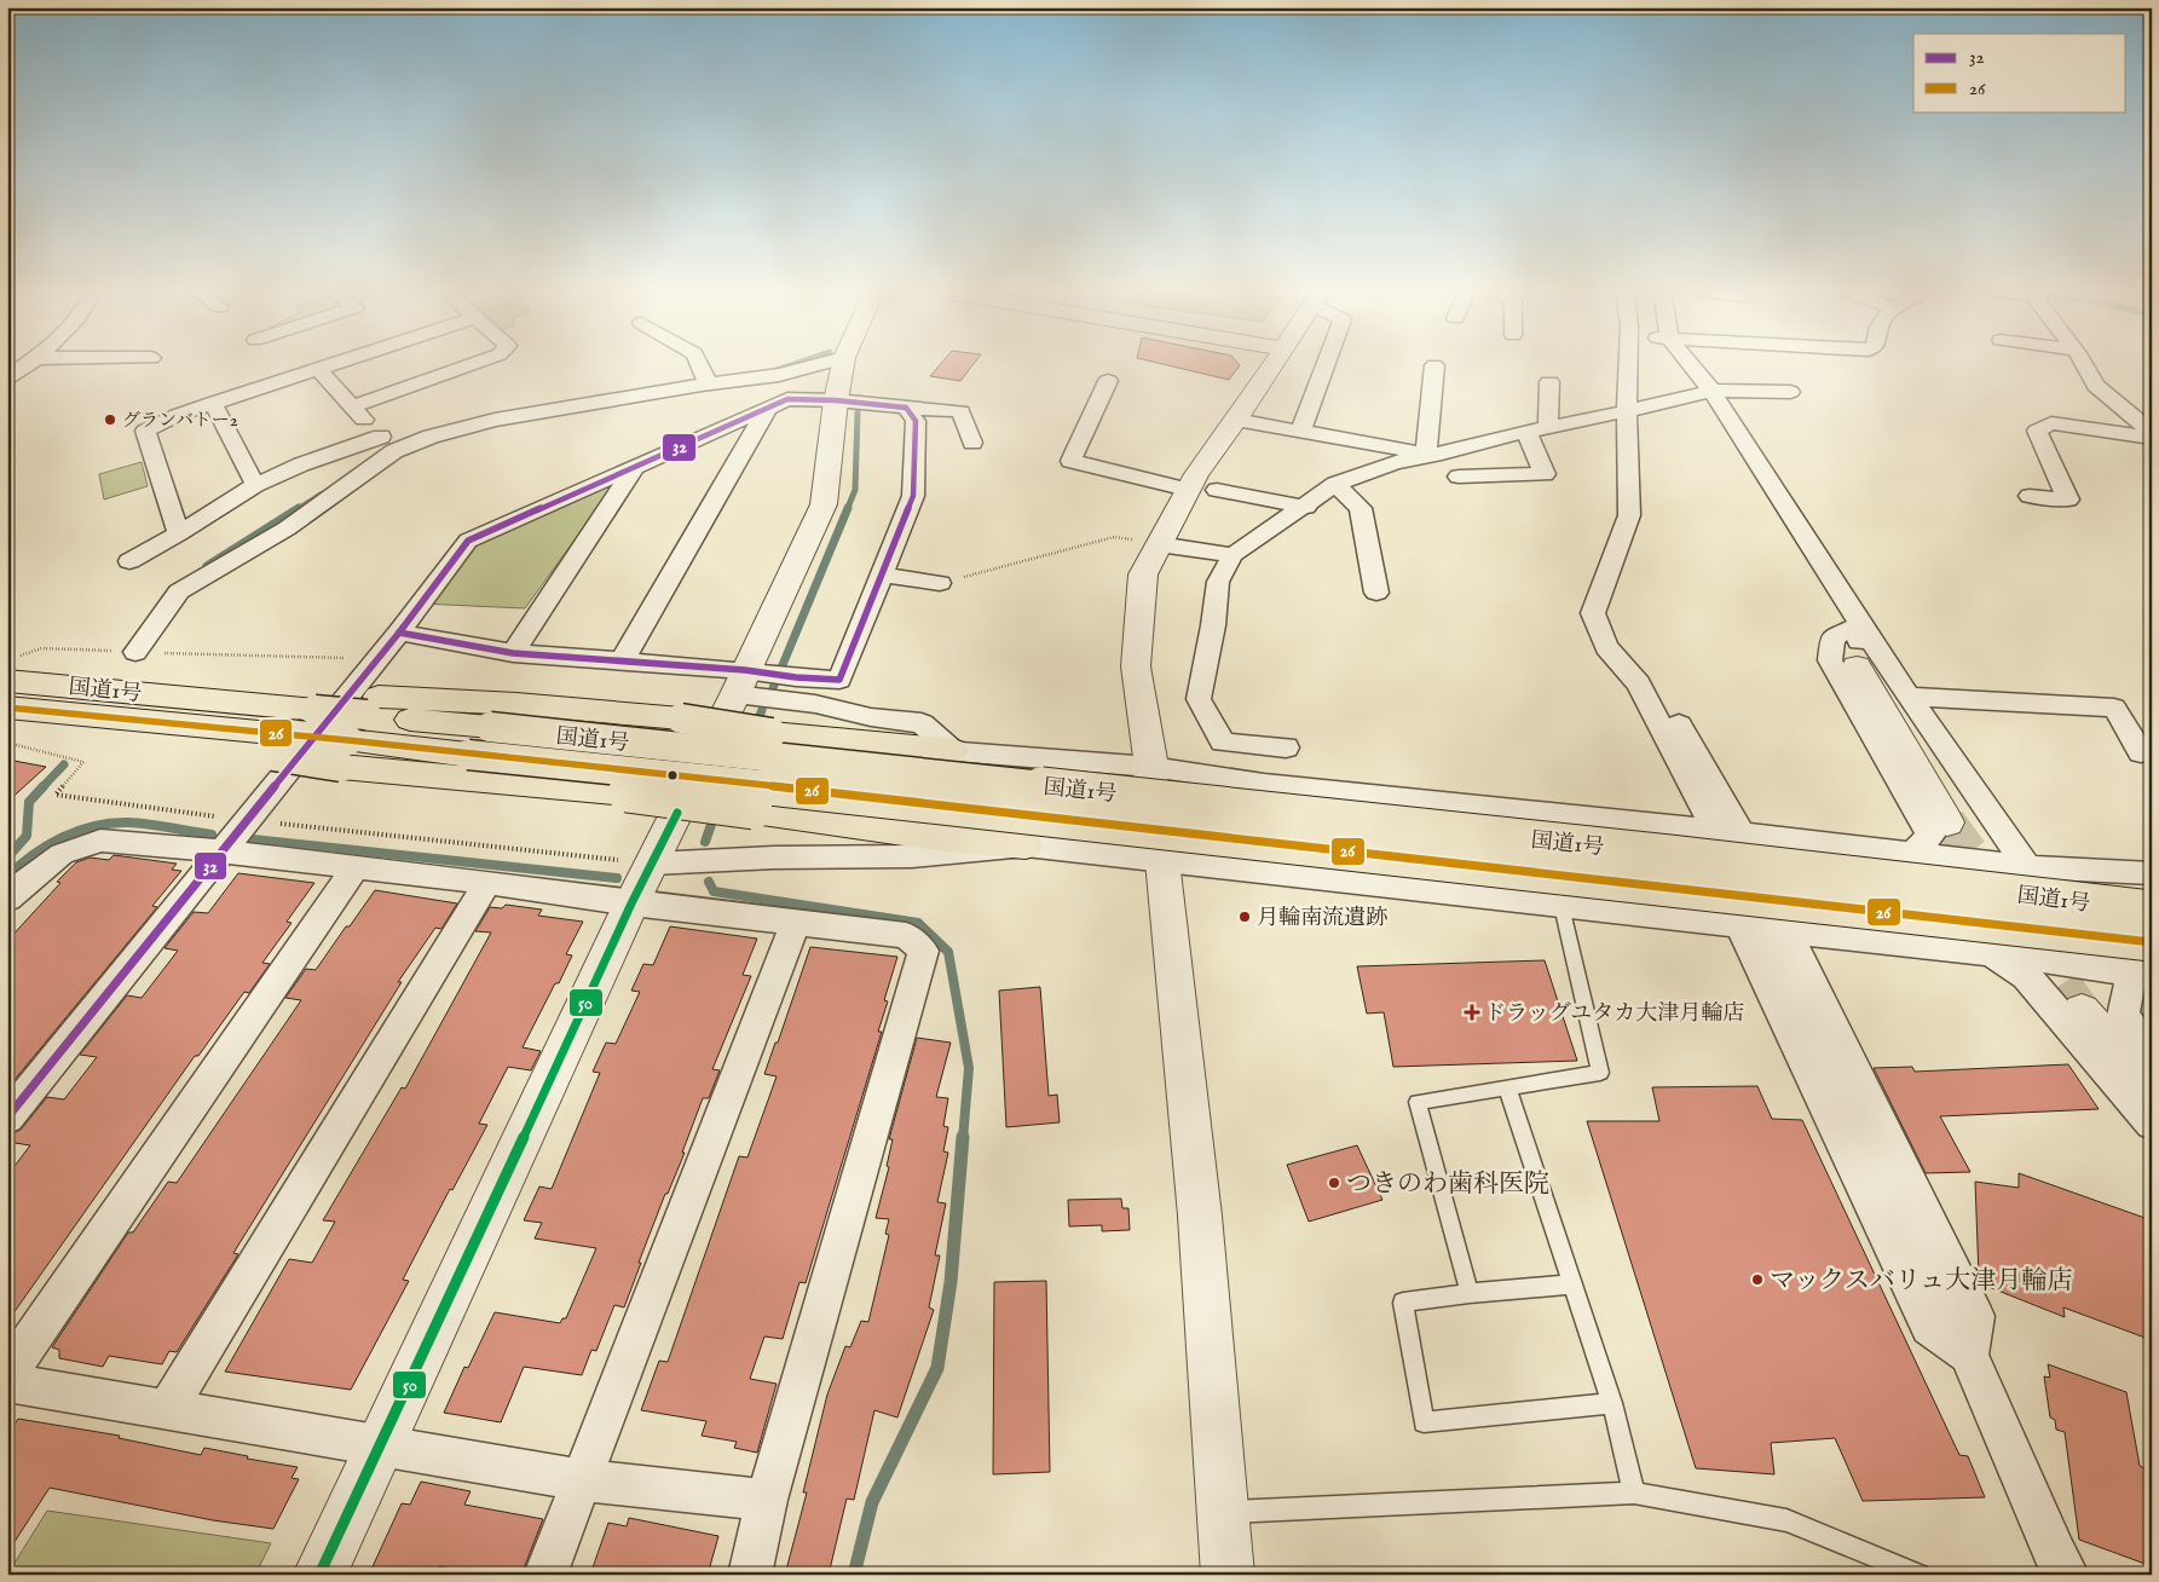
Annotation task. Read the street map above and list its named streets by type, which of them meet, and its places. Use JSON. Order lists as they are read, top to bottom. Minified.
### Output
{"streets":{"highway":["国道1号"]},"places":{"other":["グランバトー2","月輪南流遺跡","つきのわ歯科医院","マックスバリュ大津月輪店"],"health":["ドラッグユタカ大津月輪店"]},"lines":["transit line 32","transit line 26","transit line 50"],"legend":["32","26"]}
